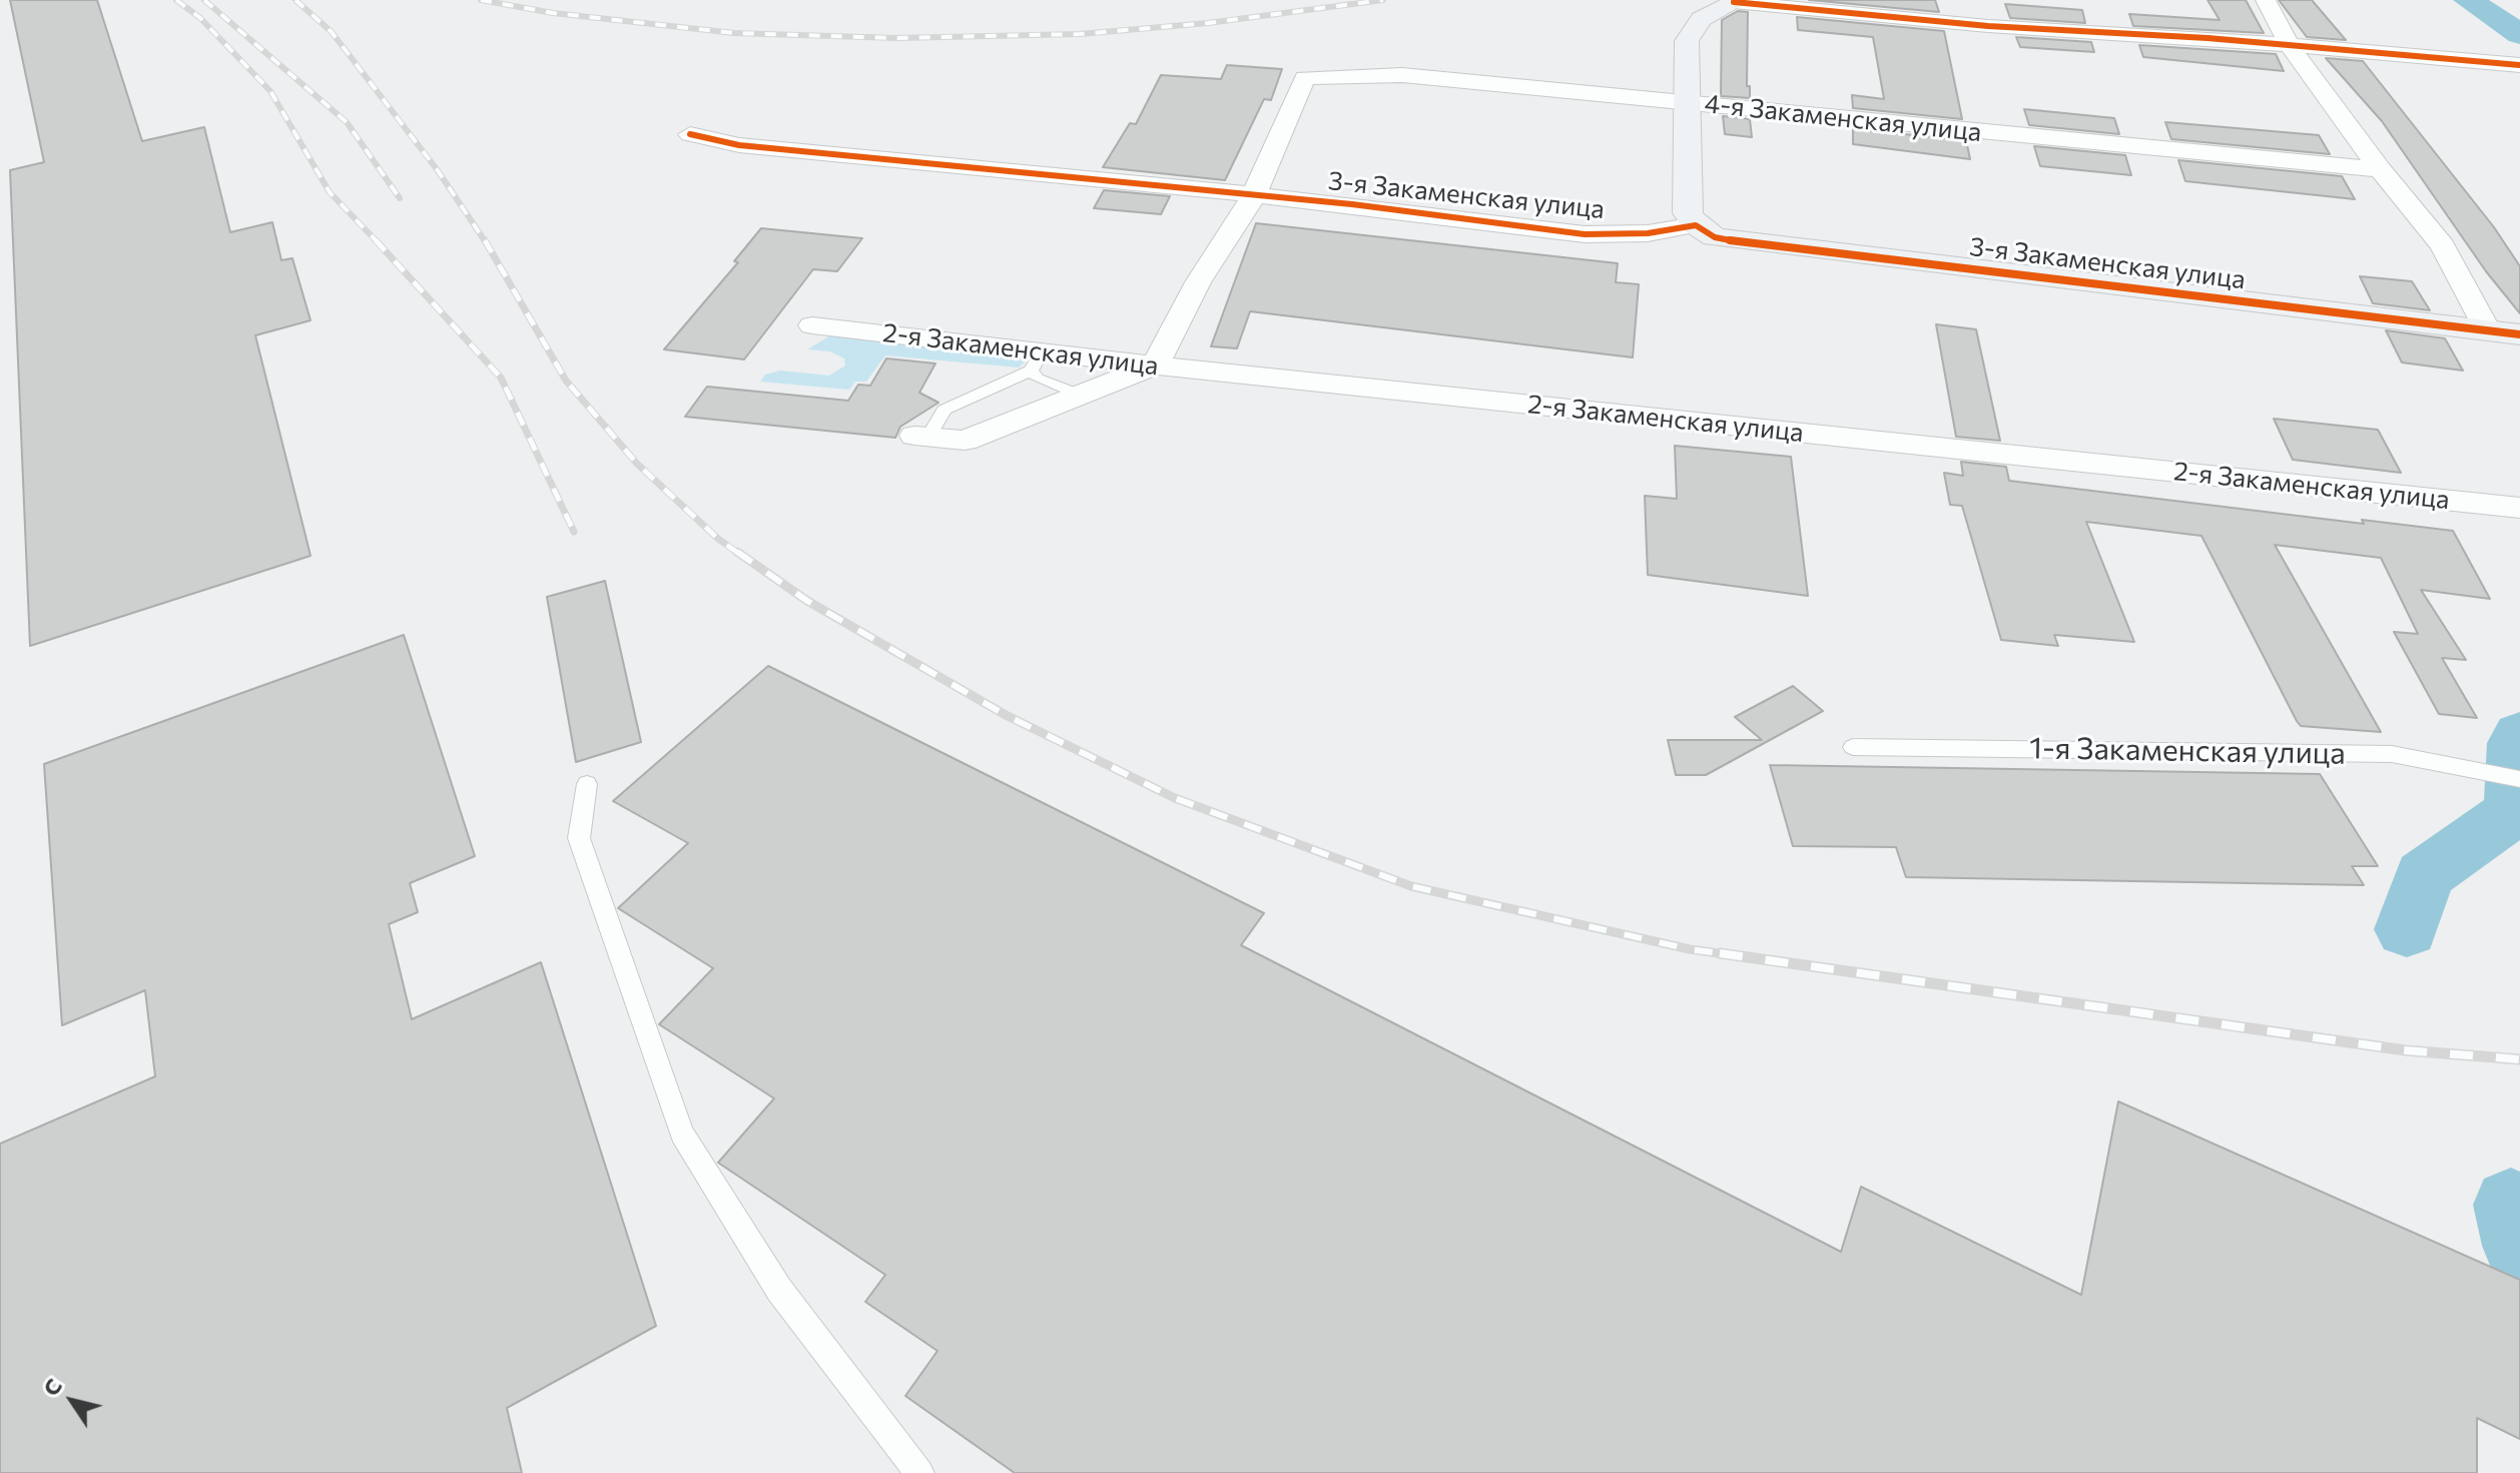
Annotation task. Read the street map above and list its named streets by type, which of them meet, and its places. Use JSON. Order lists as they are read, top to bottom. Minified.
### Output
{"streets":{"street":["4-я Закаменская улица","3-я Закаменская улица","2-я Закаменская улица"],"lane":["1-я Закаменская улица"]},"crossings":[["4-я Закаменская улица","3-я Закаменская улица"]],"north":"top left"}
